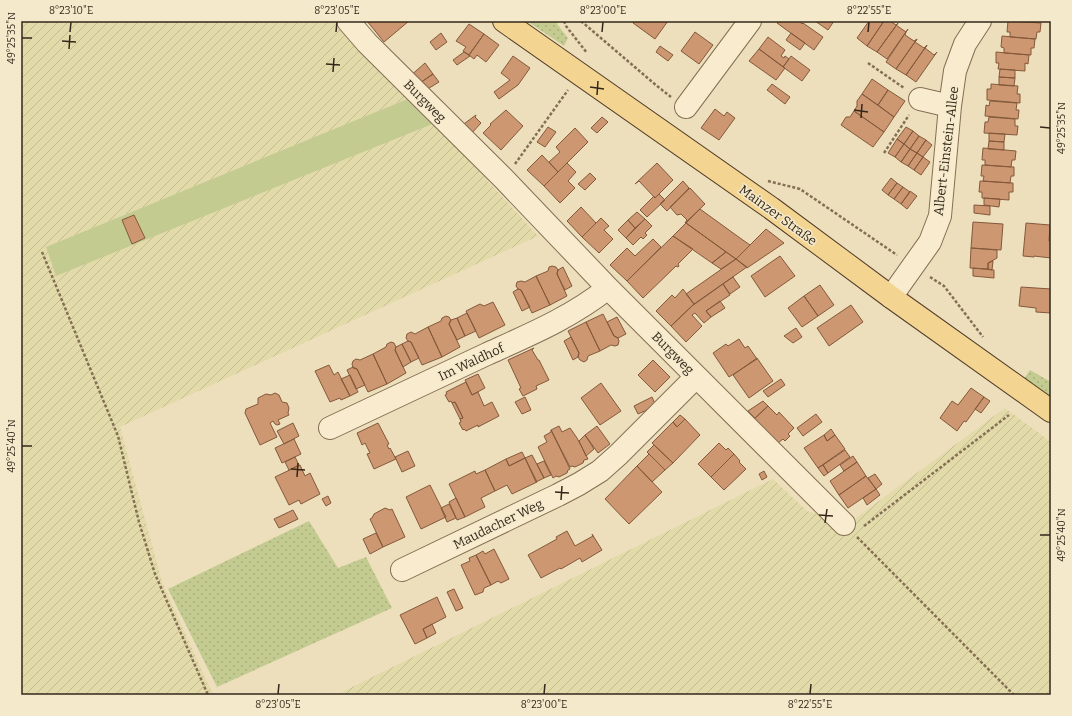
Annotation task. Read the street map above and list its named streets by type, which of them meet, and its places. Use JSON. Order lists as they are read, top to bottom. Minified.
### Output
{"streets":{"main road":["Mainzer Straße"],"street":["Burgweg","Albert-Einstein-Allee","Im Waldhof","Maudacher Weg"]},"crossings":[["Burgweg","Im Waldhof"],["Burgweg","Maudacher Weg"],["Albert-Einstein-Allee","Mainzer Straße"]],"coordinates":["8°23'10\"E","8°23'05\"E","8°23'00\"E","8°22'55\"E","49°25'35\"N","49°25'40\"N"]}
